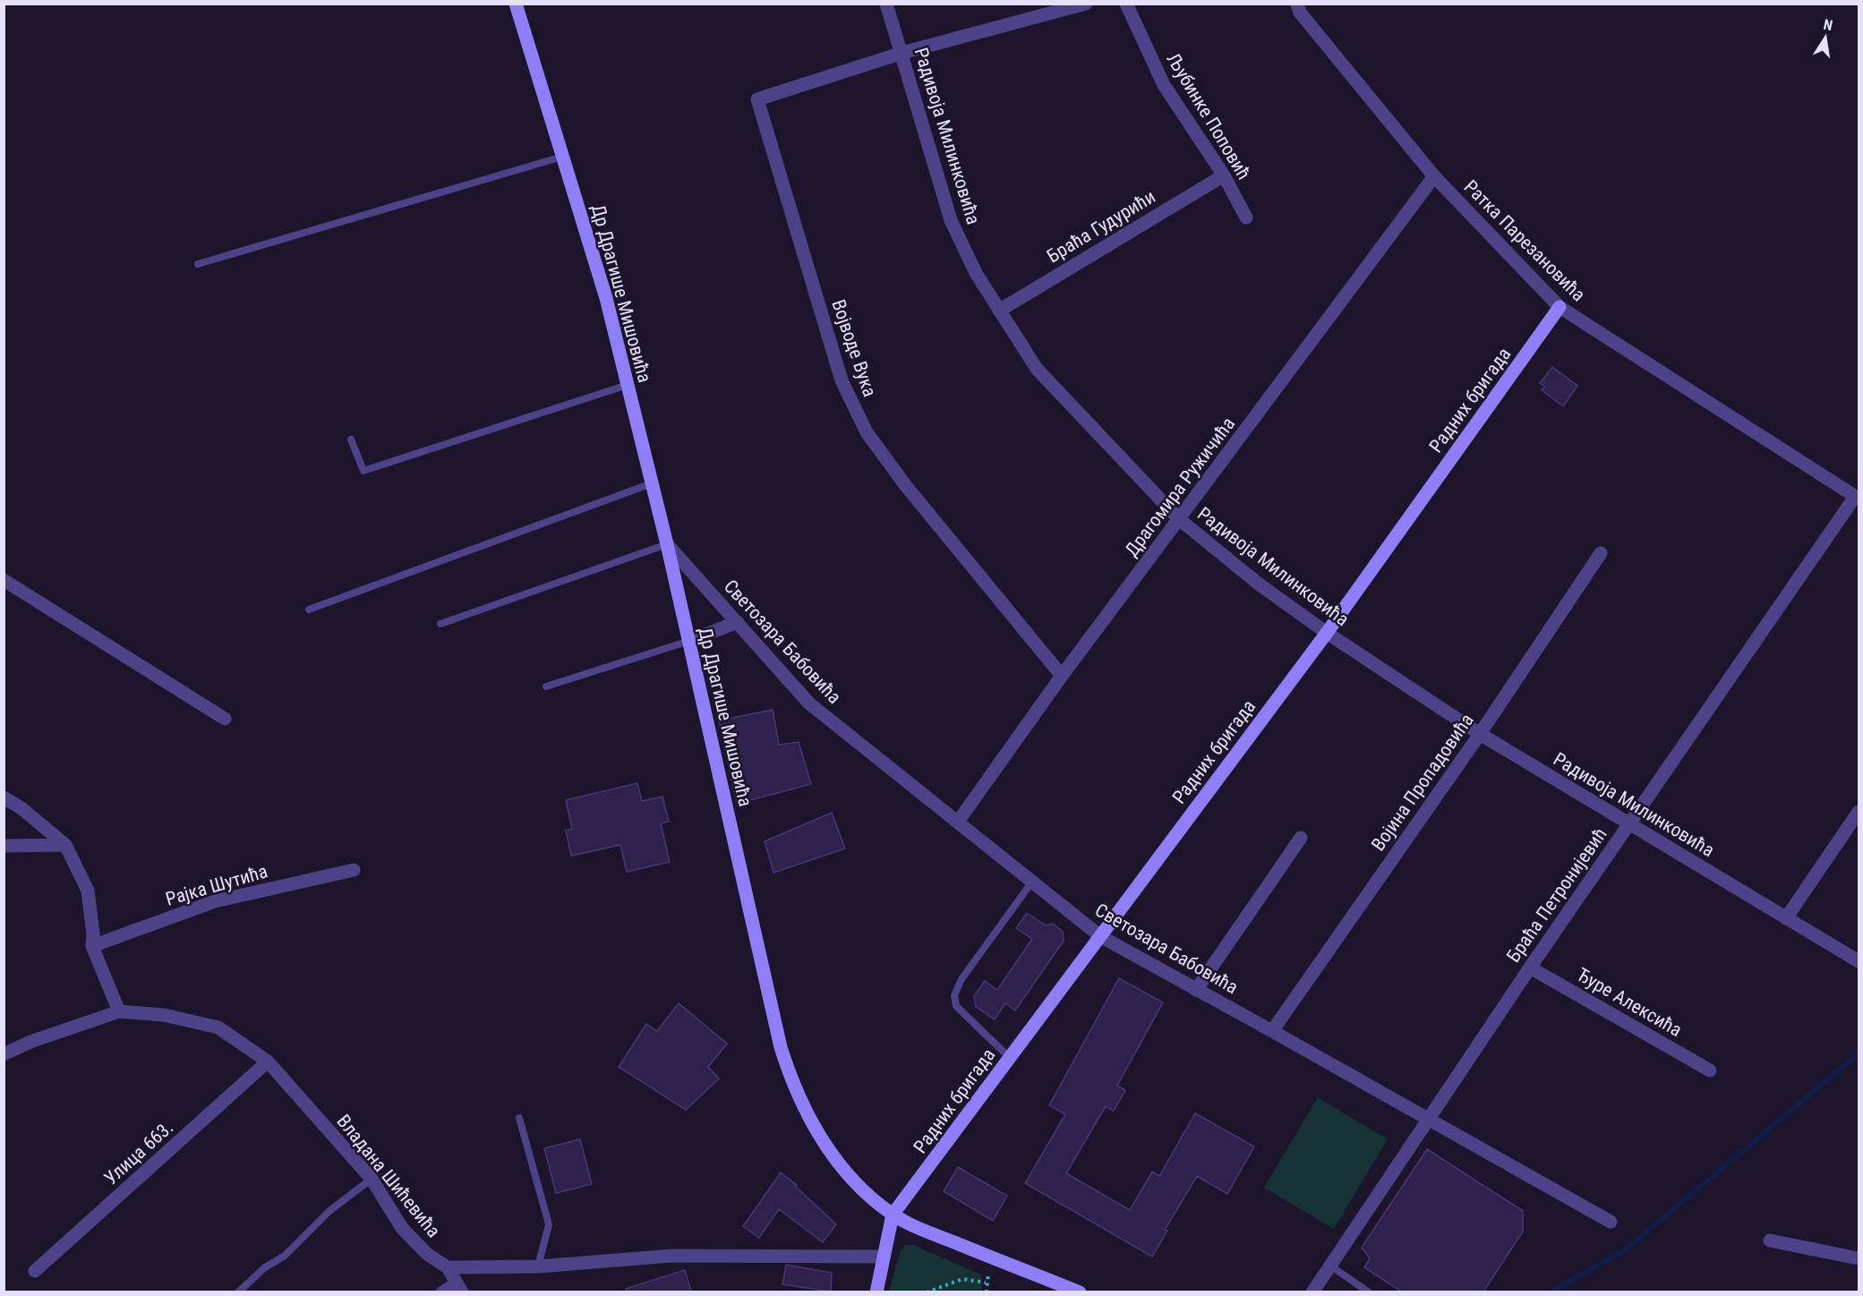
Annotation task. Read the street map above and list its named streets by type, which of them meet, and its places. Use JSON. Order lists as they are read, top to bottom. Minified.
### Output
{"streets":{"main road":["Др Драгише Мишовића","Радних бригада"],"street":["Љубинке Поповић","Радивоја Милинковића","Браћа Гудурићи","Ратка Парезановића","Војводе Вука","Драгомира Ружичића","Светозара Бабовића","Војина Пропадовића","Рајка Шутића","Браћа Петронијевић","Ђуре Алексића","Улица 663.","Владана Шићевића"]},"crossings":[["Љубинке Поповић","Браћа Гудурићи"],["Радивоја Милинковића","Браћа Гудурићи"],["Радивоја Милинковића","Војводе Вука"],["Радивоја Милинковића","Радних бригада"],["Радивоја Милинковића","Драгомира Ружичића"],["Радивоја Милинковића","Војина Пропадовића"],["Радивоја Милинковића","Браћа Петронијевић"],["Ратка Парезановића","Радних бригада"],["Ратка Парезановића","Драгомира Ружичића"],["Ратка Парезановића","Браћа Петронијевић"],["Др Драгише Мишовића","Радних бригада"],["Др Драгише Мишовића","Светозара Бабовића"],["Војводе Вука","Драгомира Ружичића"],["Радних бригада","Светозара Бабовића"],["Драгомира Ружичића","Светозара Бабовића"],["Светозара Бабовића","Војина Пропадовића"],["Светозара Бабовића","Браћа Петронијевић"],["Браћа Петронијевић","Ђуре Алексића"],["Улица 663.","Владана Шићевића"]],"north":"top"}
